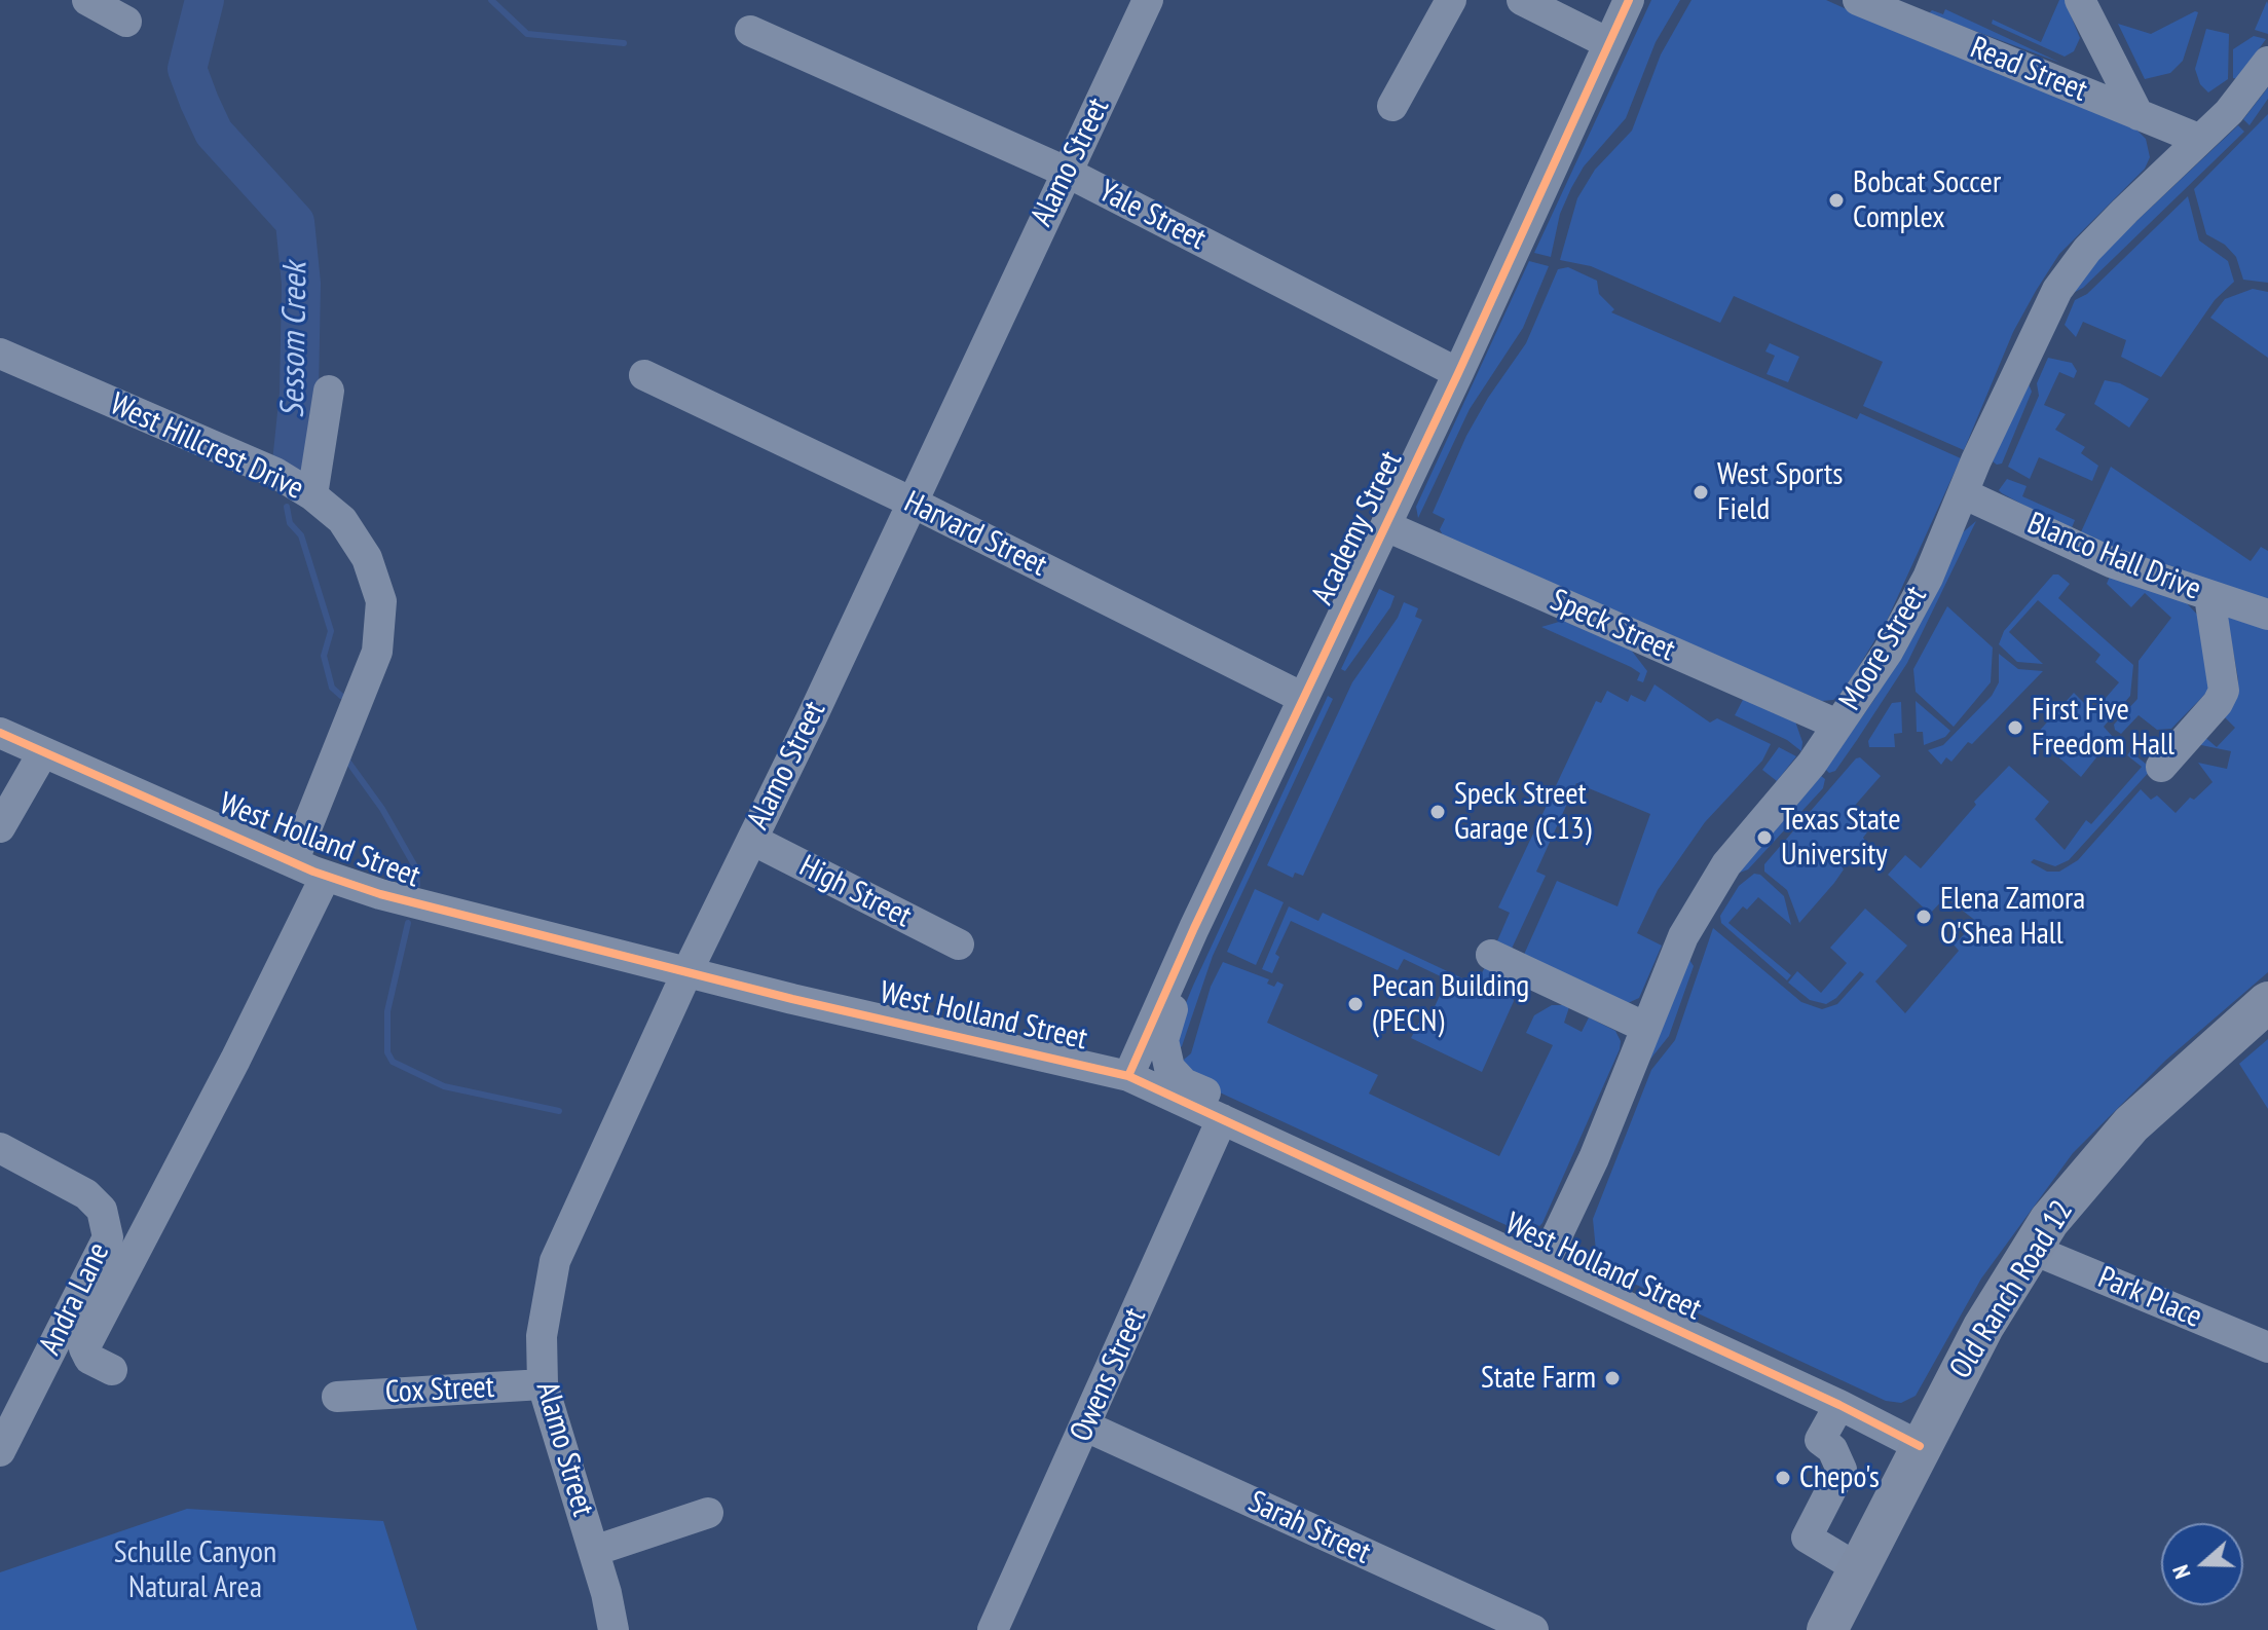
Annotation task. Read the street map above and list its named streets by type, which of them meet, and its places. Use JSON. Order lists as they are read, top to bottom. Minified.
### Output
{"streets":{"main road":["Old Ranch Road 12"],"street":["Read Street","Alamo Street","Yale Street","West Hillcrest Drive","Academy Street","Harvard Street","Blanco Hall Drive","Speck Street","Moore Street","West Holland Street","High Street","Park Place","Andra Lane","Owens Street","Cox Street","Sarah Street"]},"crossings":[["Read Street","Moore Street"],["Alamo Street","Yale Street"],["Alamo Street","Harvard Street"],["Alamo Street","West Holland Street"],["Alamo Street","High Street"],["Alamo Street","Cox Street"],["Yale Street","Academy Street"],["West Hillcrest Drive","West Holland Street"],["Academy Street","Harvard Street"],["Academy Street","Speck Street"],["Academy Street","West Holland Street"],["Blanco Hall Drive","Moore Street"],["Speck Street","Moore Street"],["Moore Street","West Holland Street"],["West Holland Street","Old Ranch Road 12"],["West Holland Street","Owens Street"],["Old Ranch Road 12","Park Place"],["Owens Street","Sarah Street"]],"water":["Sessom Creek"],"parks":["Schulle Canyon Natural Area"],"places":["Bobcat Soccer Complex","West Sports Field","First Five Freedom Hall","Speck Street Garage (C13)","Texas State University","Elena Zamora O'Shea Hall","Pecan Building (PECN)","State Farm","Chepo's"],"north":"left"}
